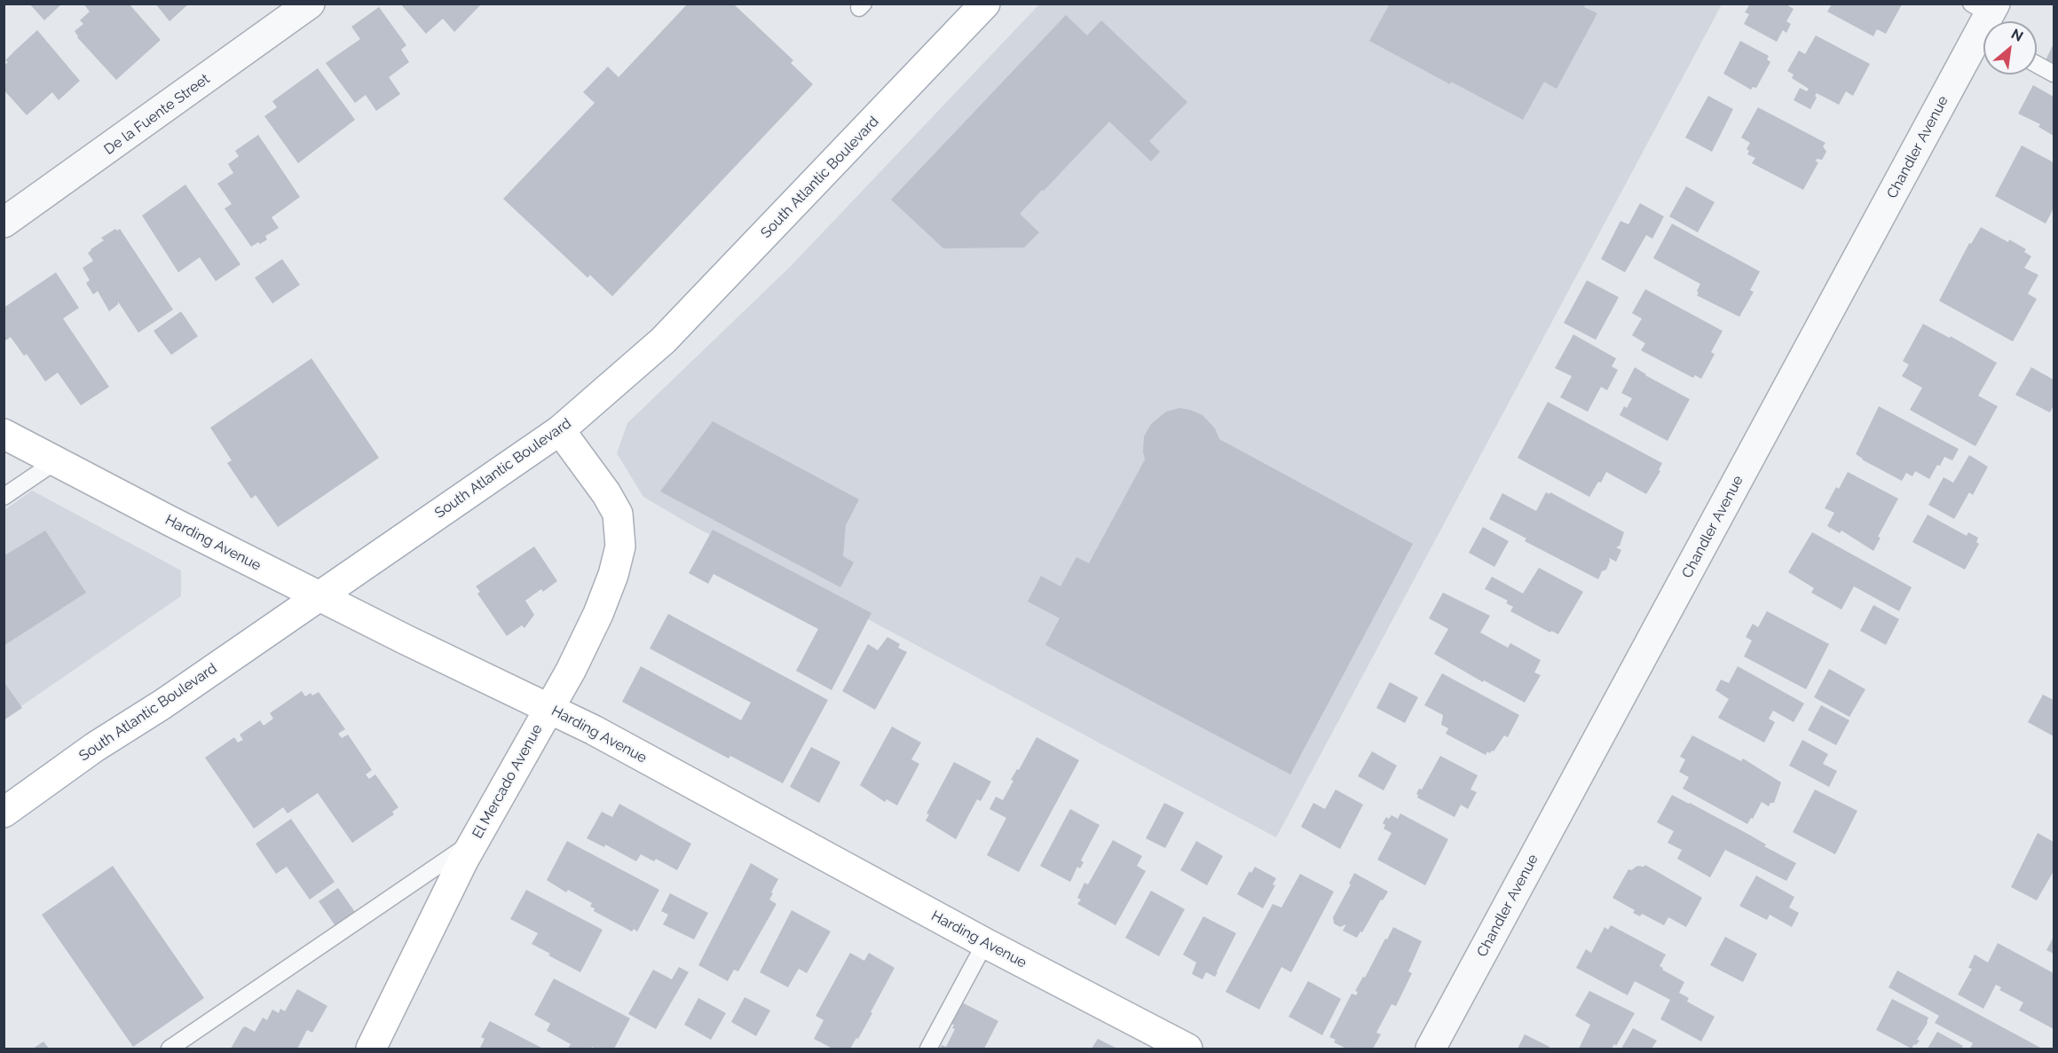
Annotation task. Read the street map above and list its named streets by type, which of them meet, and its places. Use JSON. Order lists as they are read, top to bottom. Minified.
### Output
{"streets":{"street":["De la Fuente Street","Chandler Avenue","South Atlantic Boulevard","Harding Avenue","El Mercado Avenue"]},"crossings":[["South Atlantic Boulevard","Harding Avenue"],["South Atlantic Boulevard","El Mercado Avenue"],["Harding Avenue","El Mercado Avenue"]],"north":"top right"}
